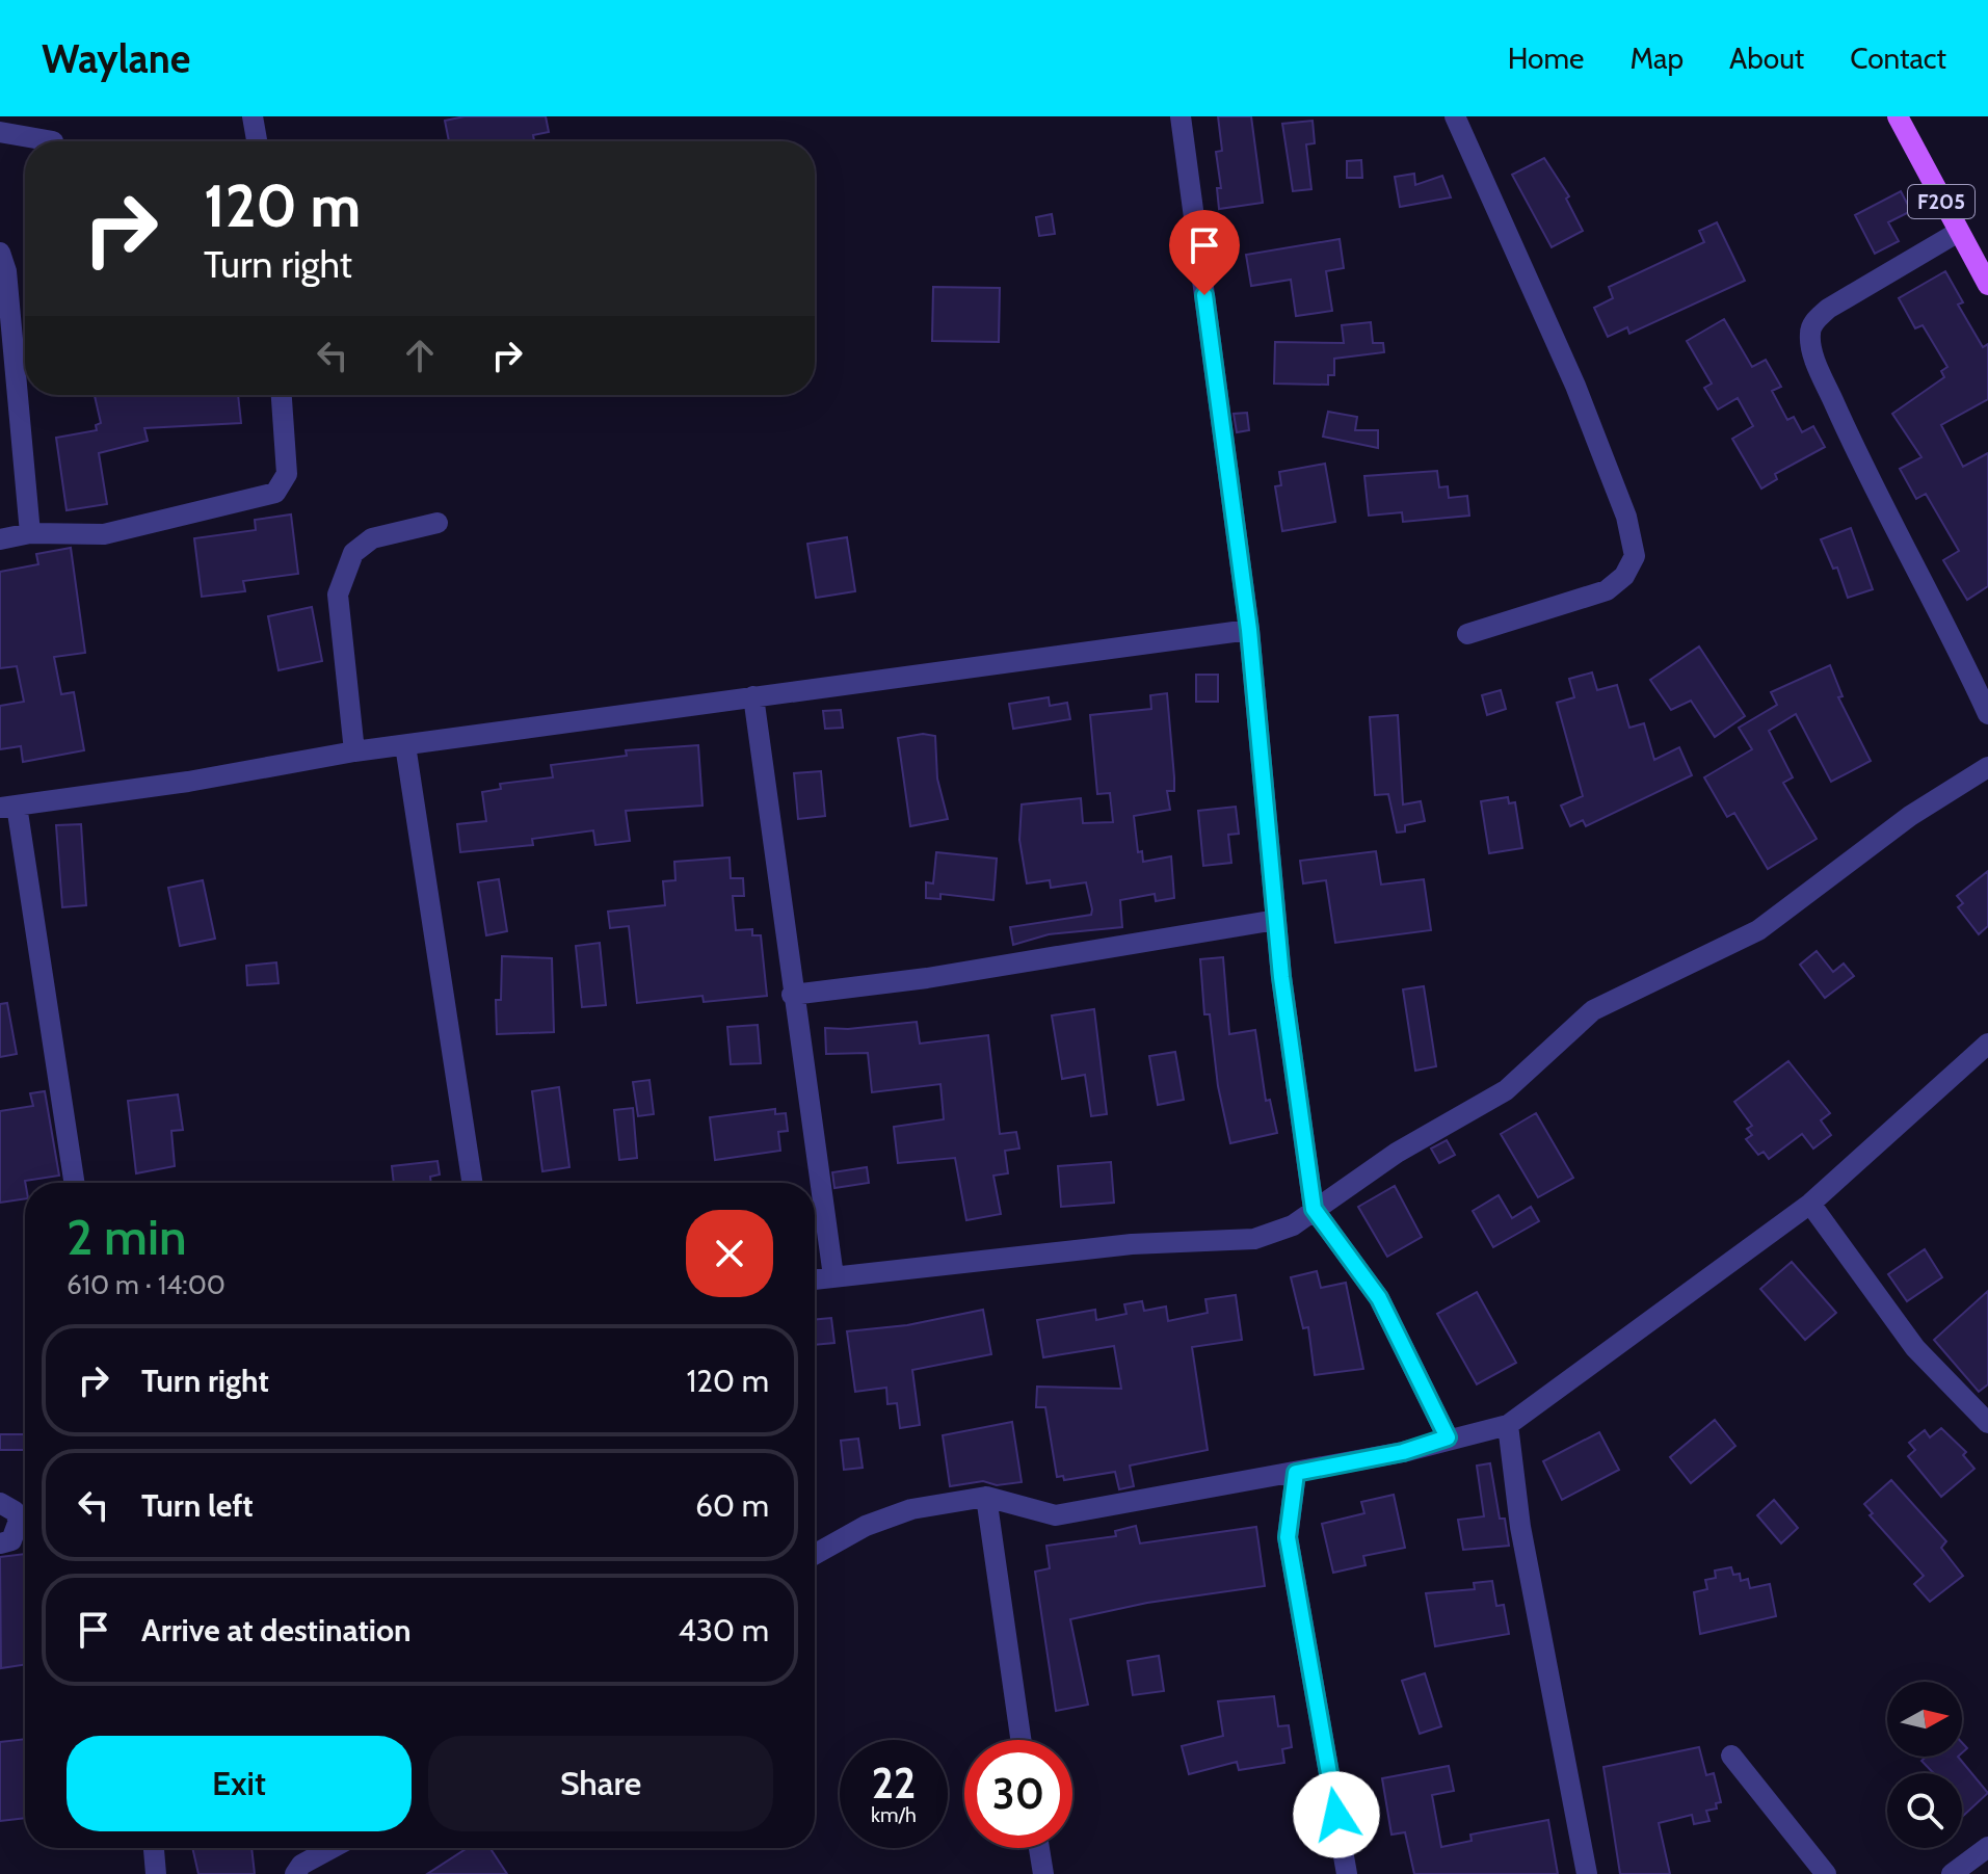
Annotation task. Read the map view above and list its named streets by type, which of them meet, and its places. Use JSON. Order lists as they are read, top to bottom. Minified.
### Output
{"streets":{"main road":["F205"]},"north":"right","page":{"header":"Waylane","nav":["Home","Map","About","Contact"],"turn":["120 m","Turn right"],"heading":["2 min","610 m · 14:00"],"list":[{"name":"Turn right","value":"120 m"},{"name":"Turn left","value":"60 m"},{"name":"Arrive at destination","value":"430 m"}],"buttons":["Exit","Share"],"speed":"22 km/h","limit":"30"}}
